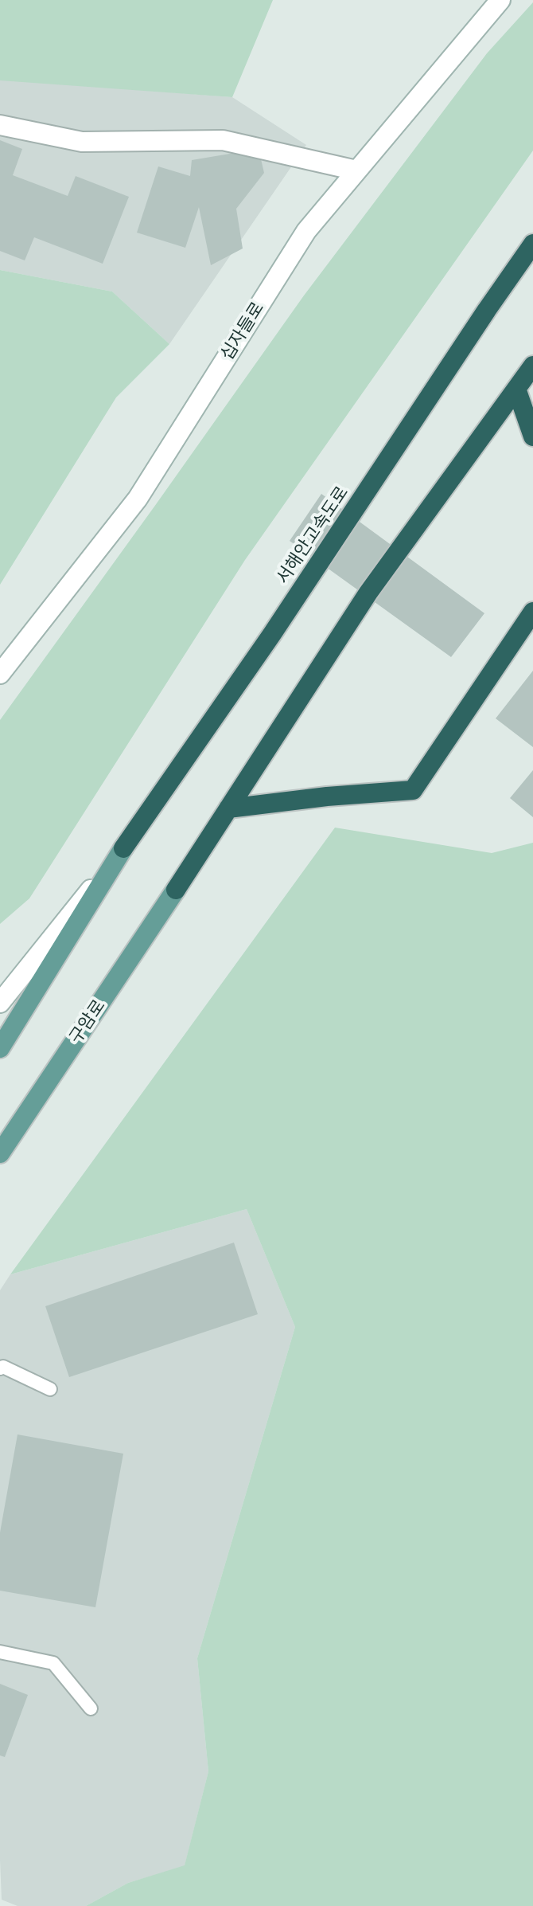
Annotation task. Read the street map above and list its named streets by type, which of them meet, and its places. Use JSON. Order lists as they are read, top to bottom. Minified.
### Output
{"streets":{"highway":["서해안고속도로"],"main road":["십자들로","구암로"]}}
